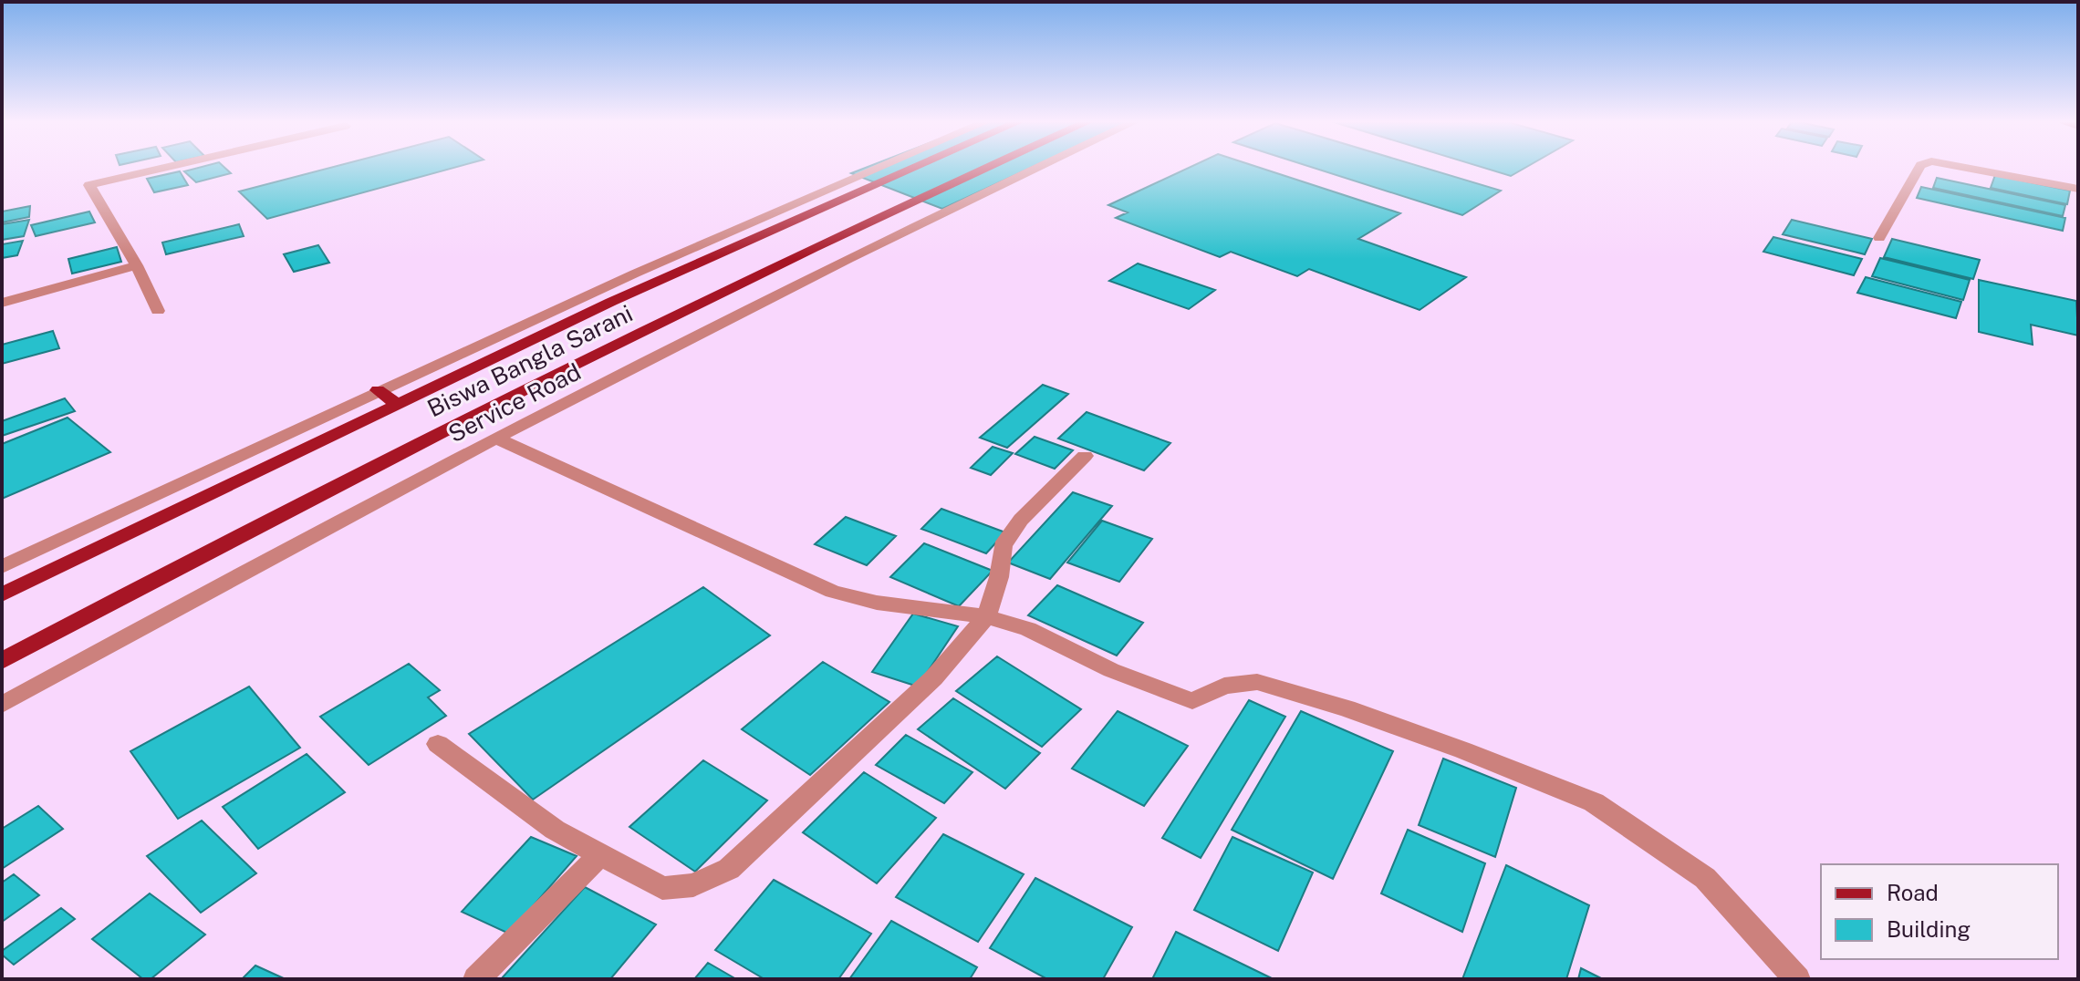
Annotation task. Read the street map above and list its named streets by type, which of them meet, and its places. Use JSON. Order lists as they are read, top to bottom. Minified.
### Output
{"streets":{"main road":["Biswa Bangla Sarani"],"street":["Service Road"]},"legend":["Road","Building"]}
